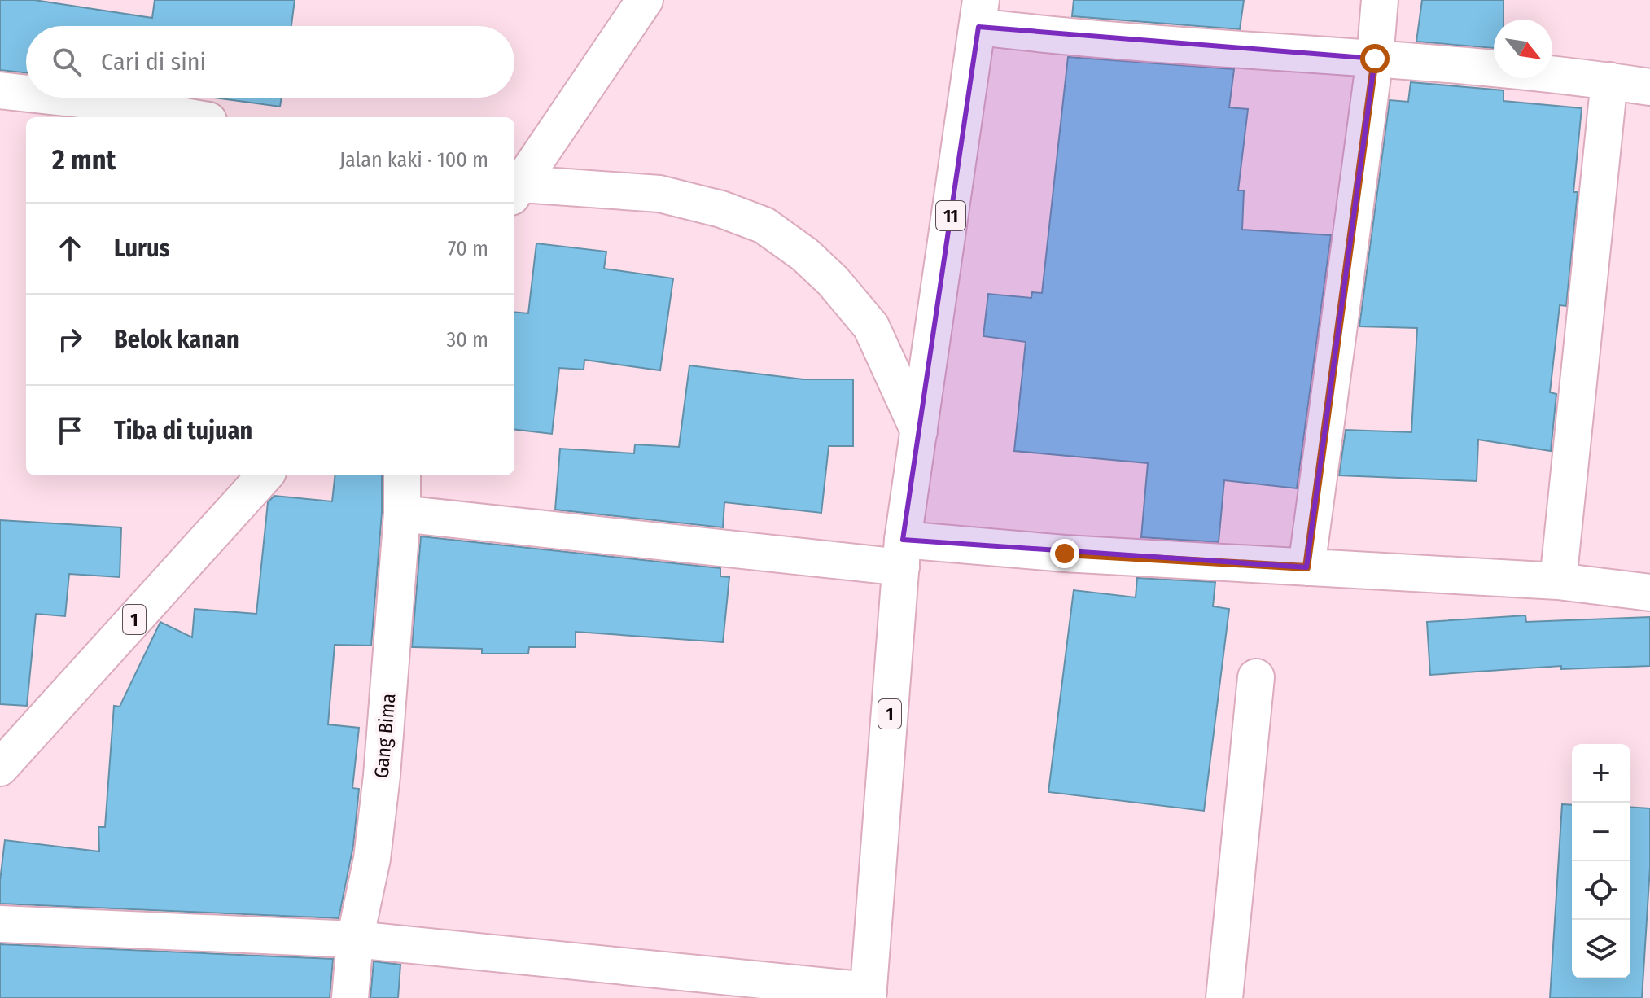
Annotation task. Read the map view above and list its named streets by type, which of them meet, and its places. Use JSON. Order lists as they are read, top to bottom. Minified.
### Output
{"streets":{"main road":["11","1","Gang Bima"]},"crossings":[["11","1"]],"north":"bottom right","page":{"search":"Cari di sini","heading":["2 mnt","Jalan kaki · 100 m"],"list":[["Lurus","70 m"],["Belok kanan","30 m"],"Tiba di tujuan"],"map_buttons":["+","−"]}}
